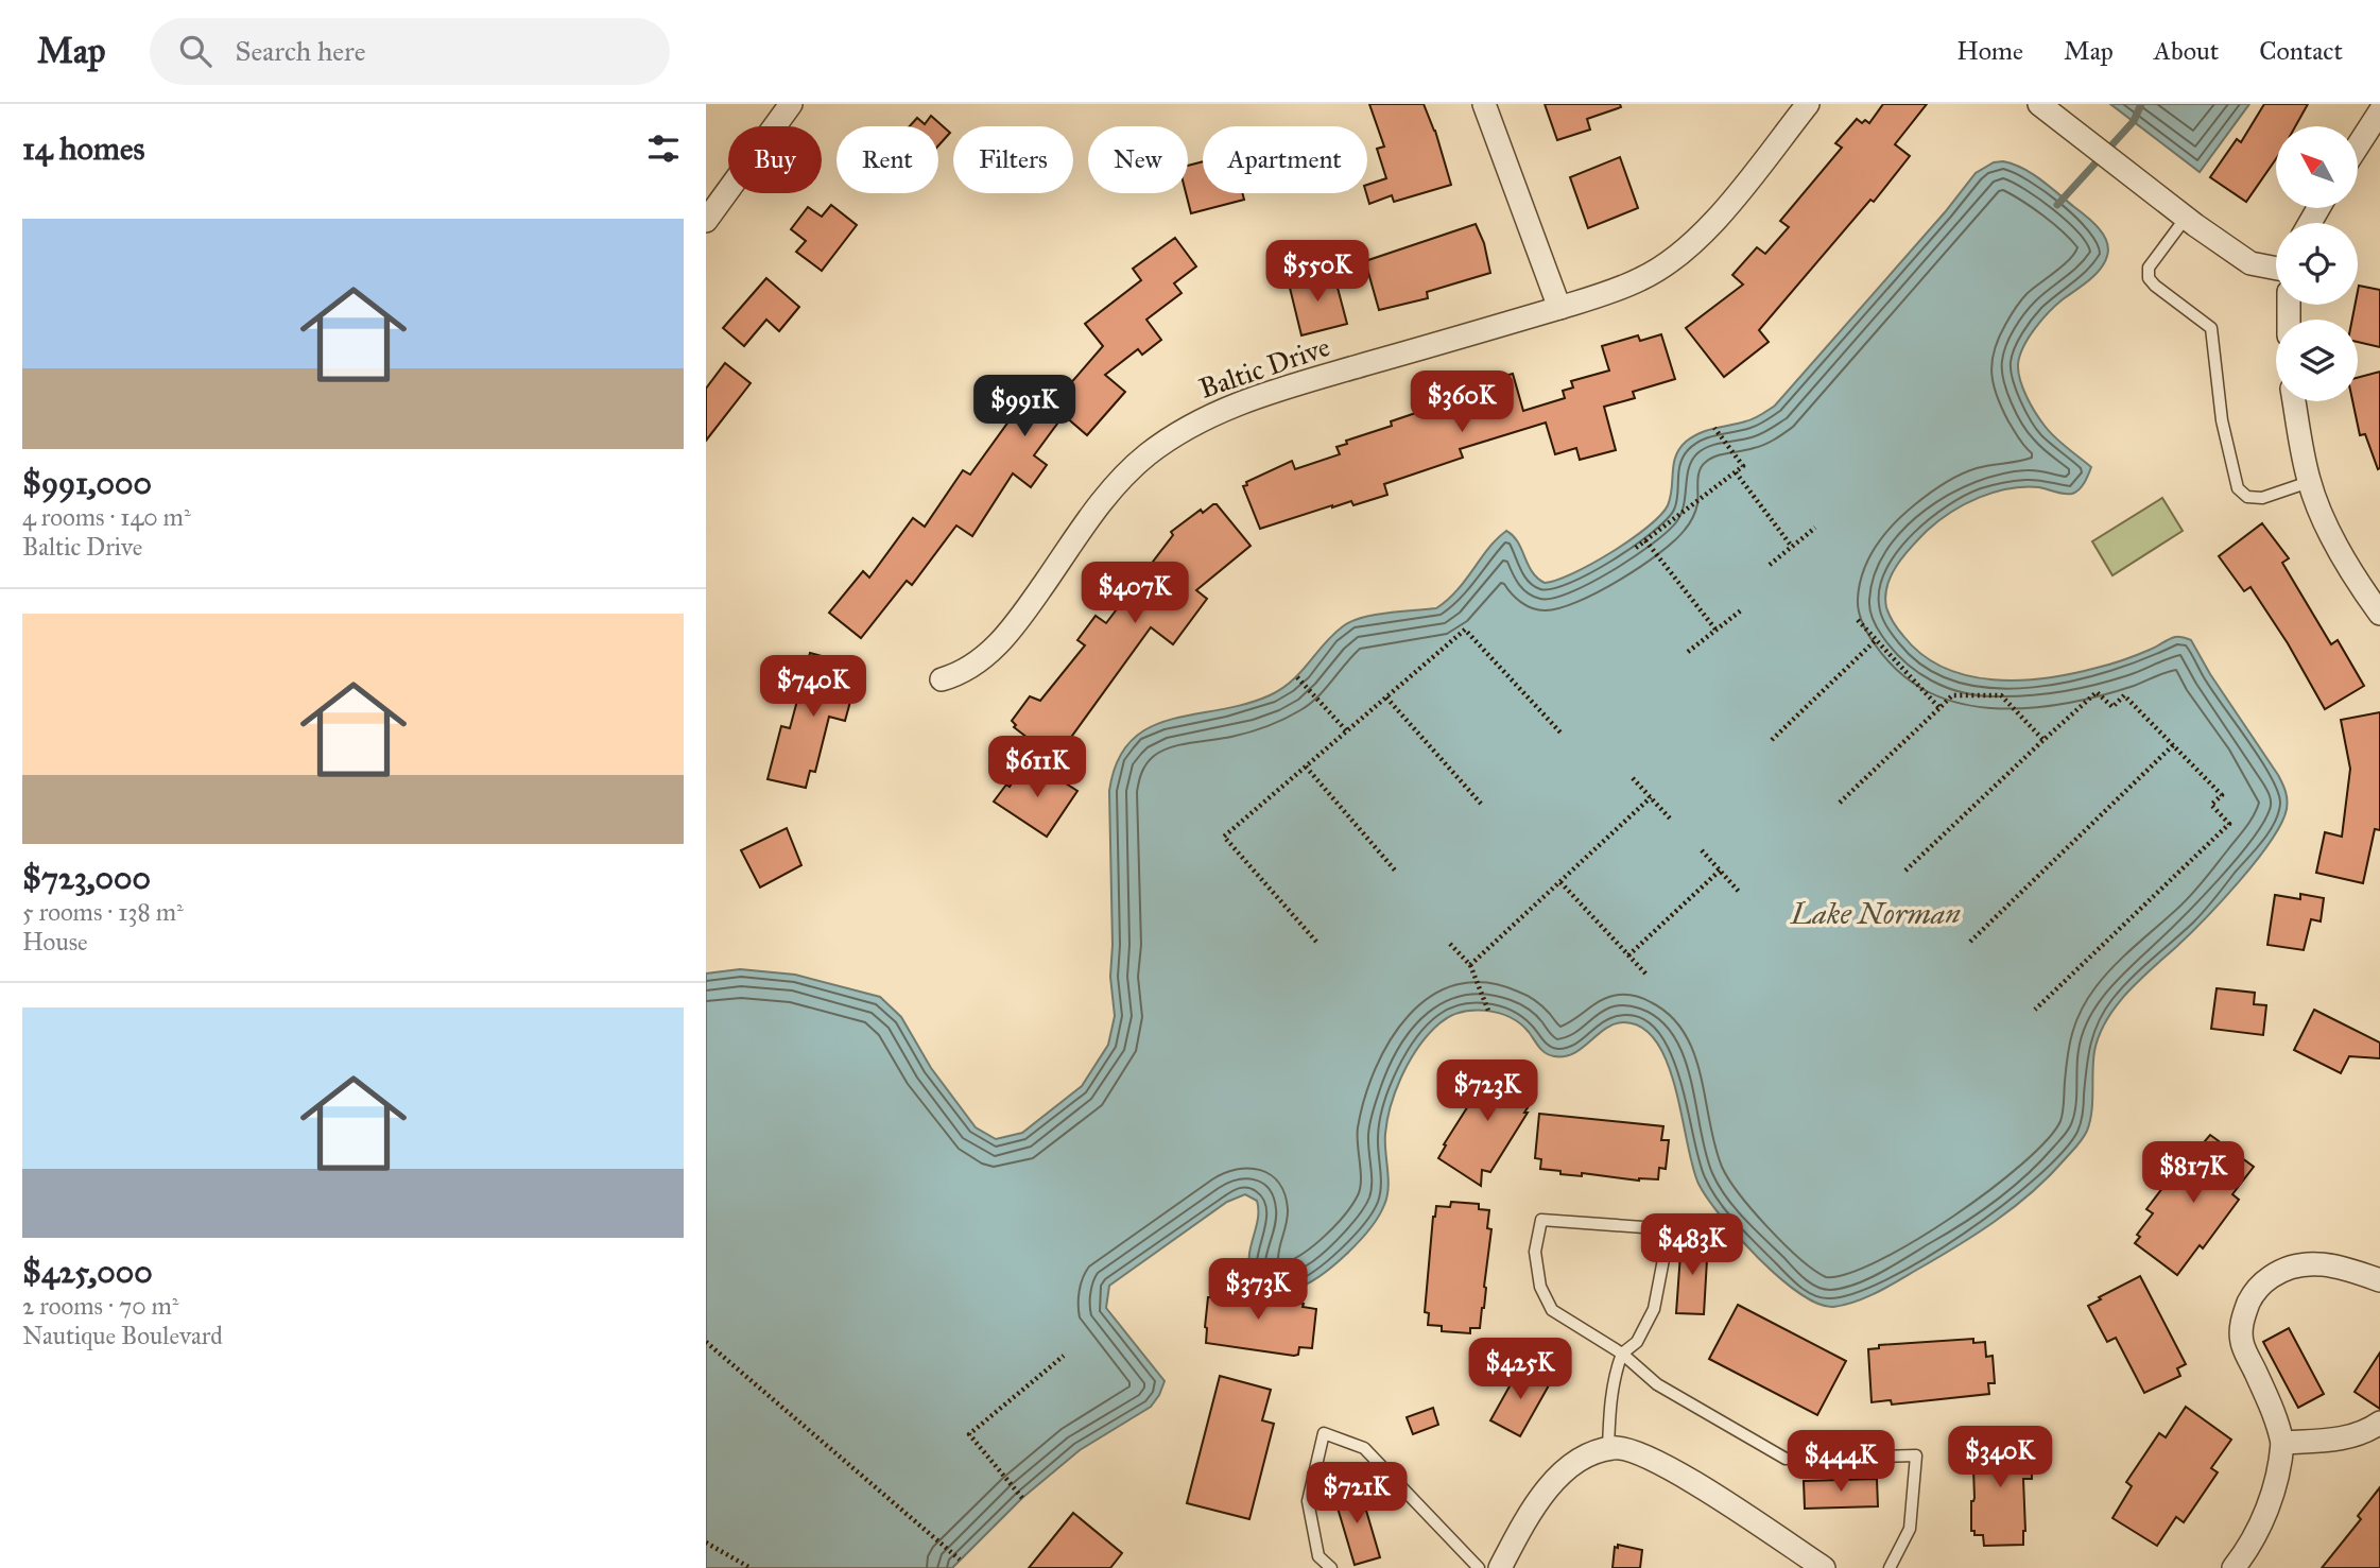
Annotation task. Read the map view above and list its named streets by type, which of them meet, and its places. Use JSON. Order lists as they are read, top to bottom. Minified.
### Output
{"streets":{"street":["Baltic Drive"]},"water":["Lake Norman"],"north":"top left","page":{"header":"Map","search":"Search here","nav":["Home","Map","About","Contact"],"heading":"14 homes","chip":["Buy","Rent","Filters","New","Apartment"],"list":[{"name":"$991,000","note":"4 rooms · 140 m² · Baltic Drive"},{"name":"$723,000","note":"5 rooms · 138 m² · House"},{"name":"$425,000","note":"2 rooms · 70 m² · Nautique Boulevard"}],"price":["$550K","$360K","$991K","$407K","$740K","$611K","$723K","$817K","$483K","$373K","$425K","$340K","$444K","$721K"]}}
